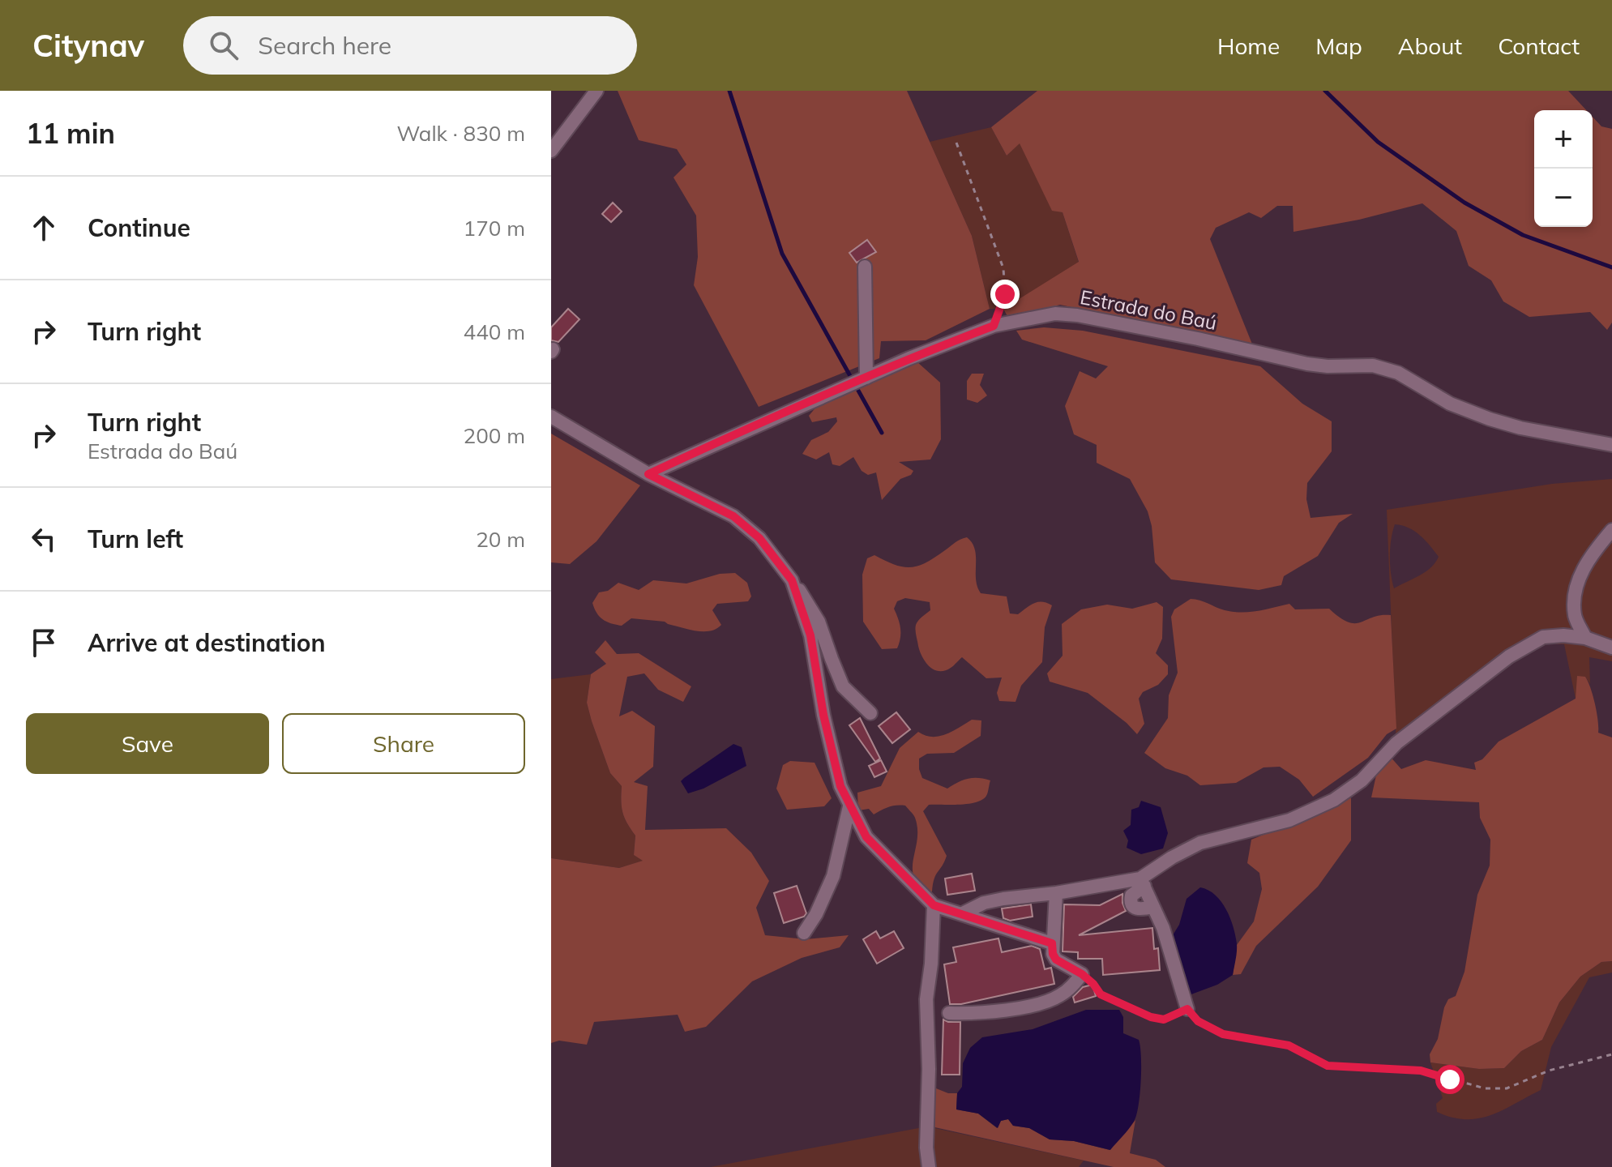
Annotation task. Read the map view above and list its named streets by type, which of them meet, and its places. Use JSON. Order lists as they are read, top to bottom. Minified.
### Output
{"streets":{"street":["Estrada do Baú"]},"page":{"header":"Citynav","search":"Search here","nav":["Home","Map","About","Contact"],"heading":["11 min","Walk · 830 m"],"map_buttons":["+","−"],"list":[["Continue","170 m"],["Turn right","440 m"],["Turn right","Estrada do Baú","200 m"],["Turn left","20 m"],"Arrive at destination"],"buttons":["Save","Share"]}}
